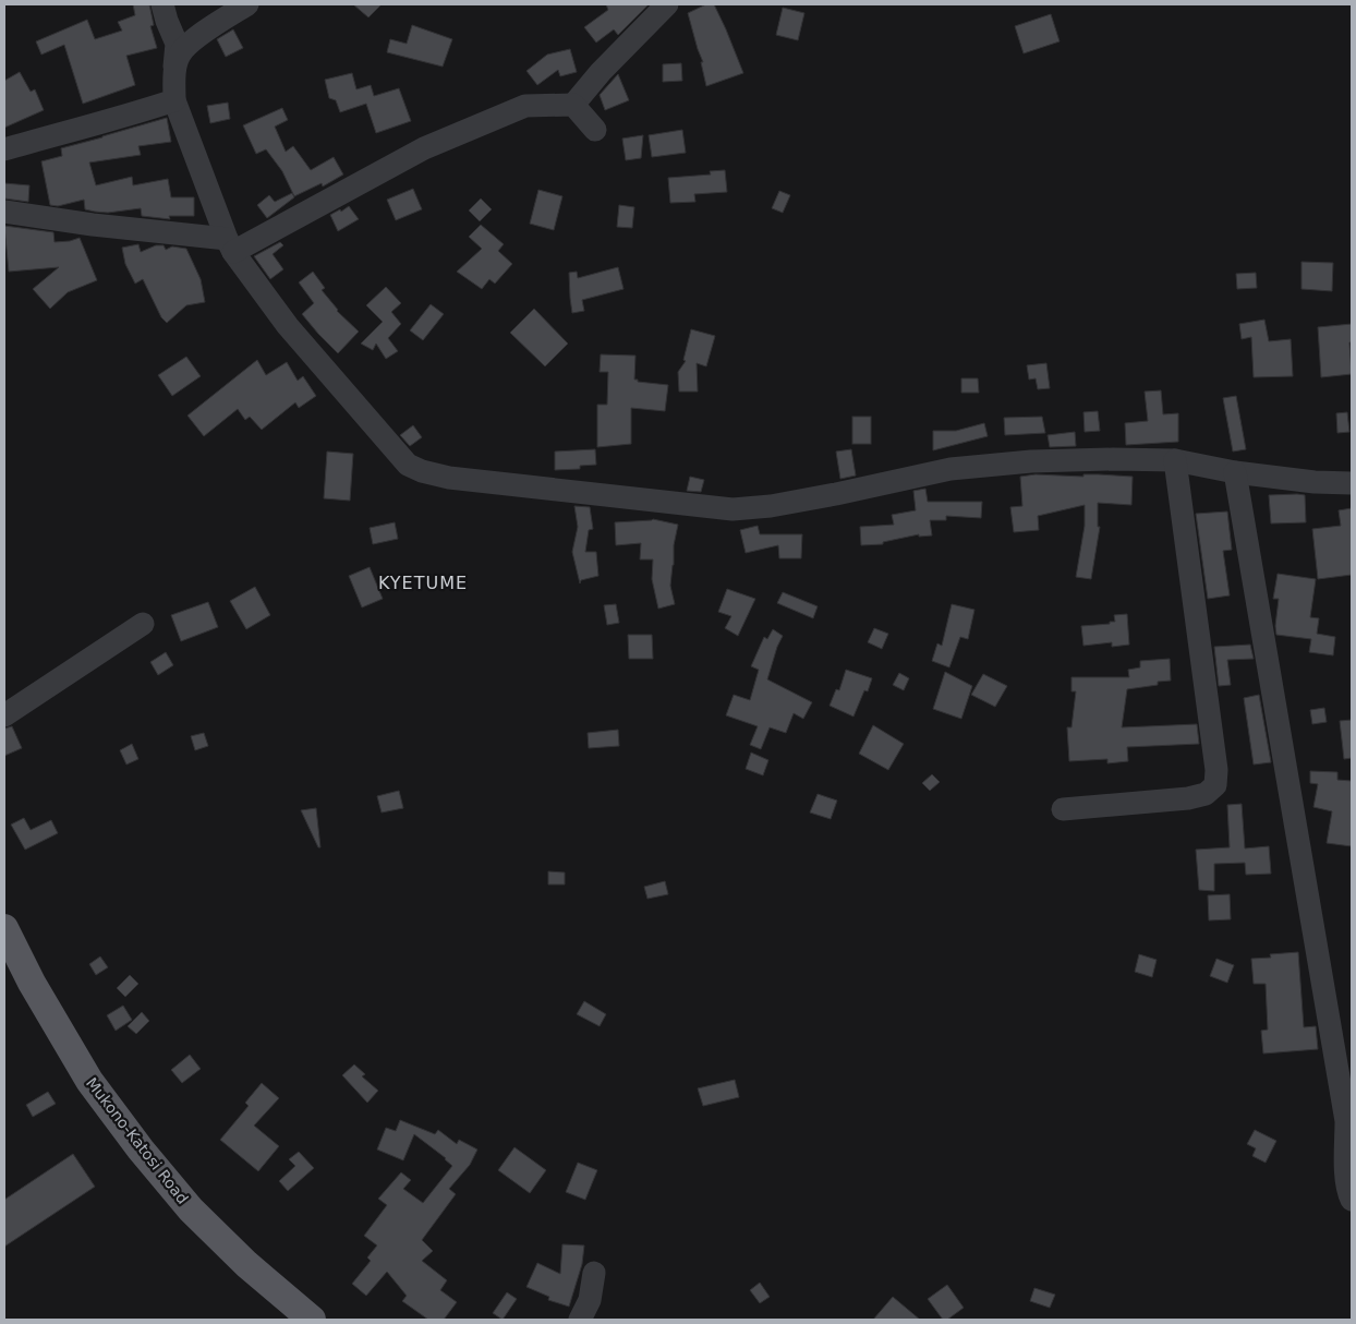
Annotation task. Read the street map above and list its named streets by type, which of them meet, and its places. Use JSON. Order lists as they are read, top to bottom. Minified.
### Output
{"streets":{"main road":["Mukono-Katosi Road"]},"districts":["KYETUME"]}
